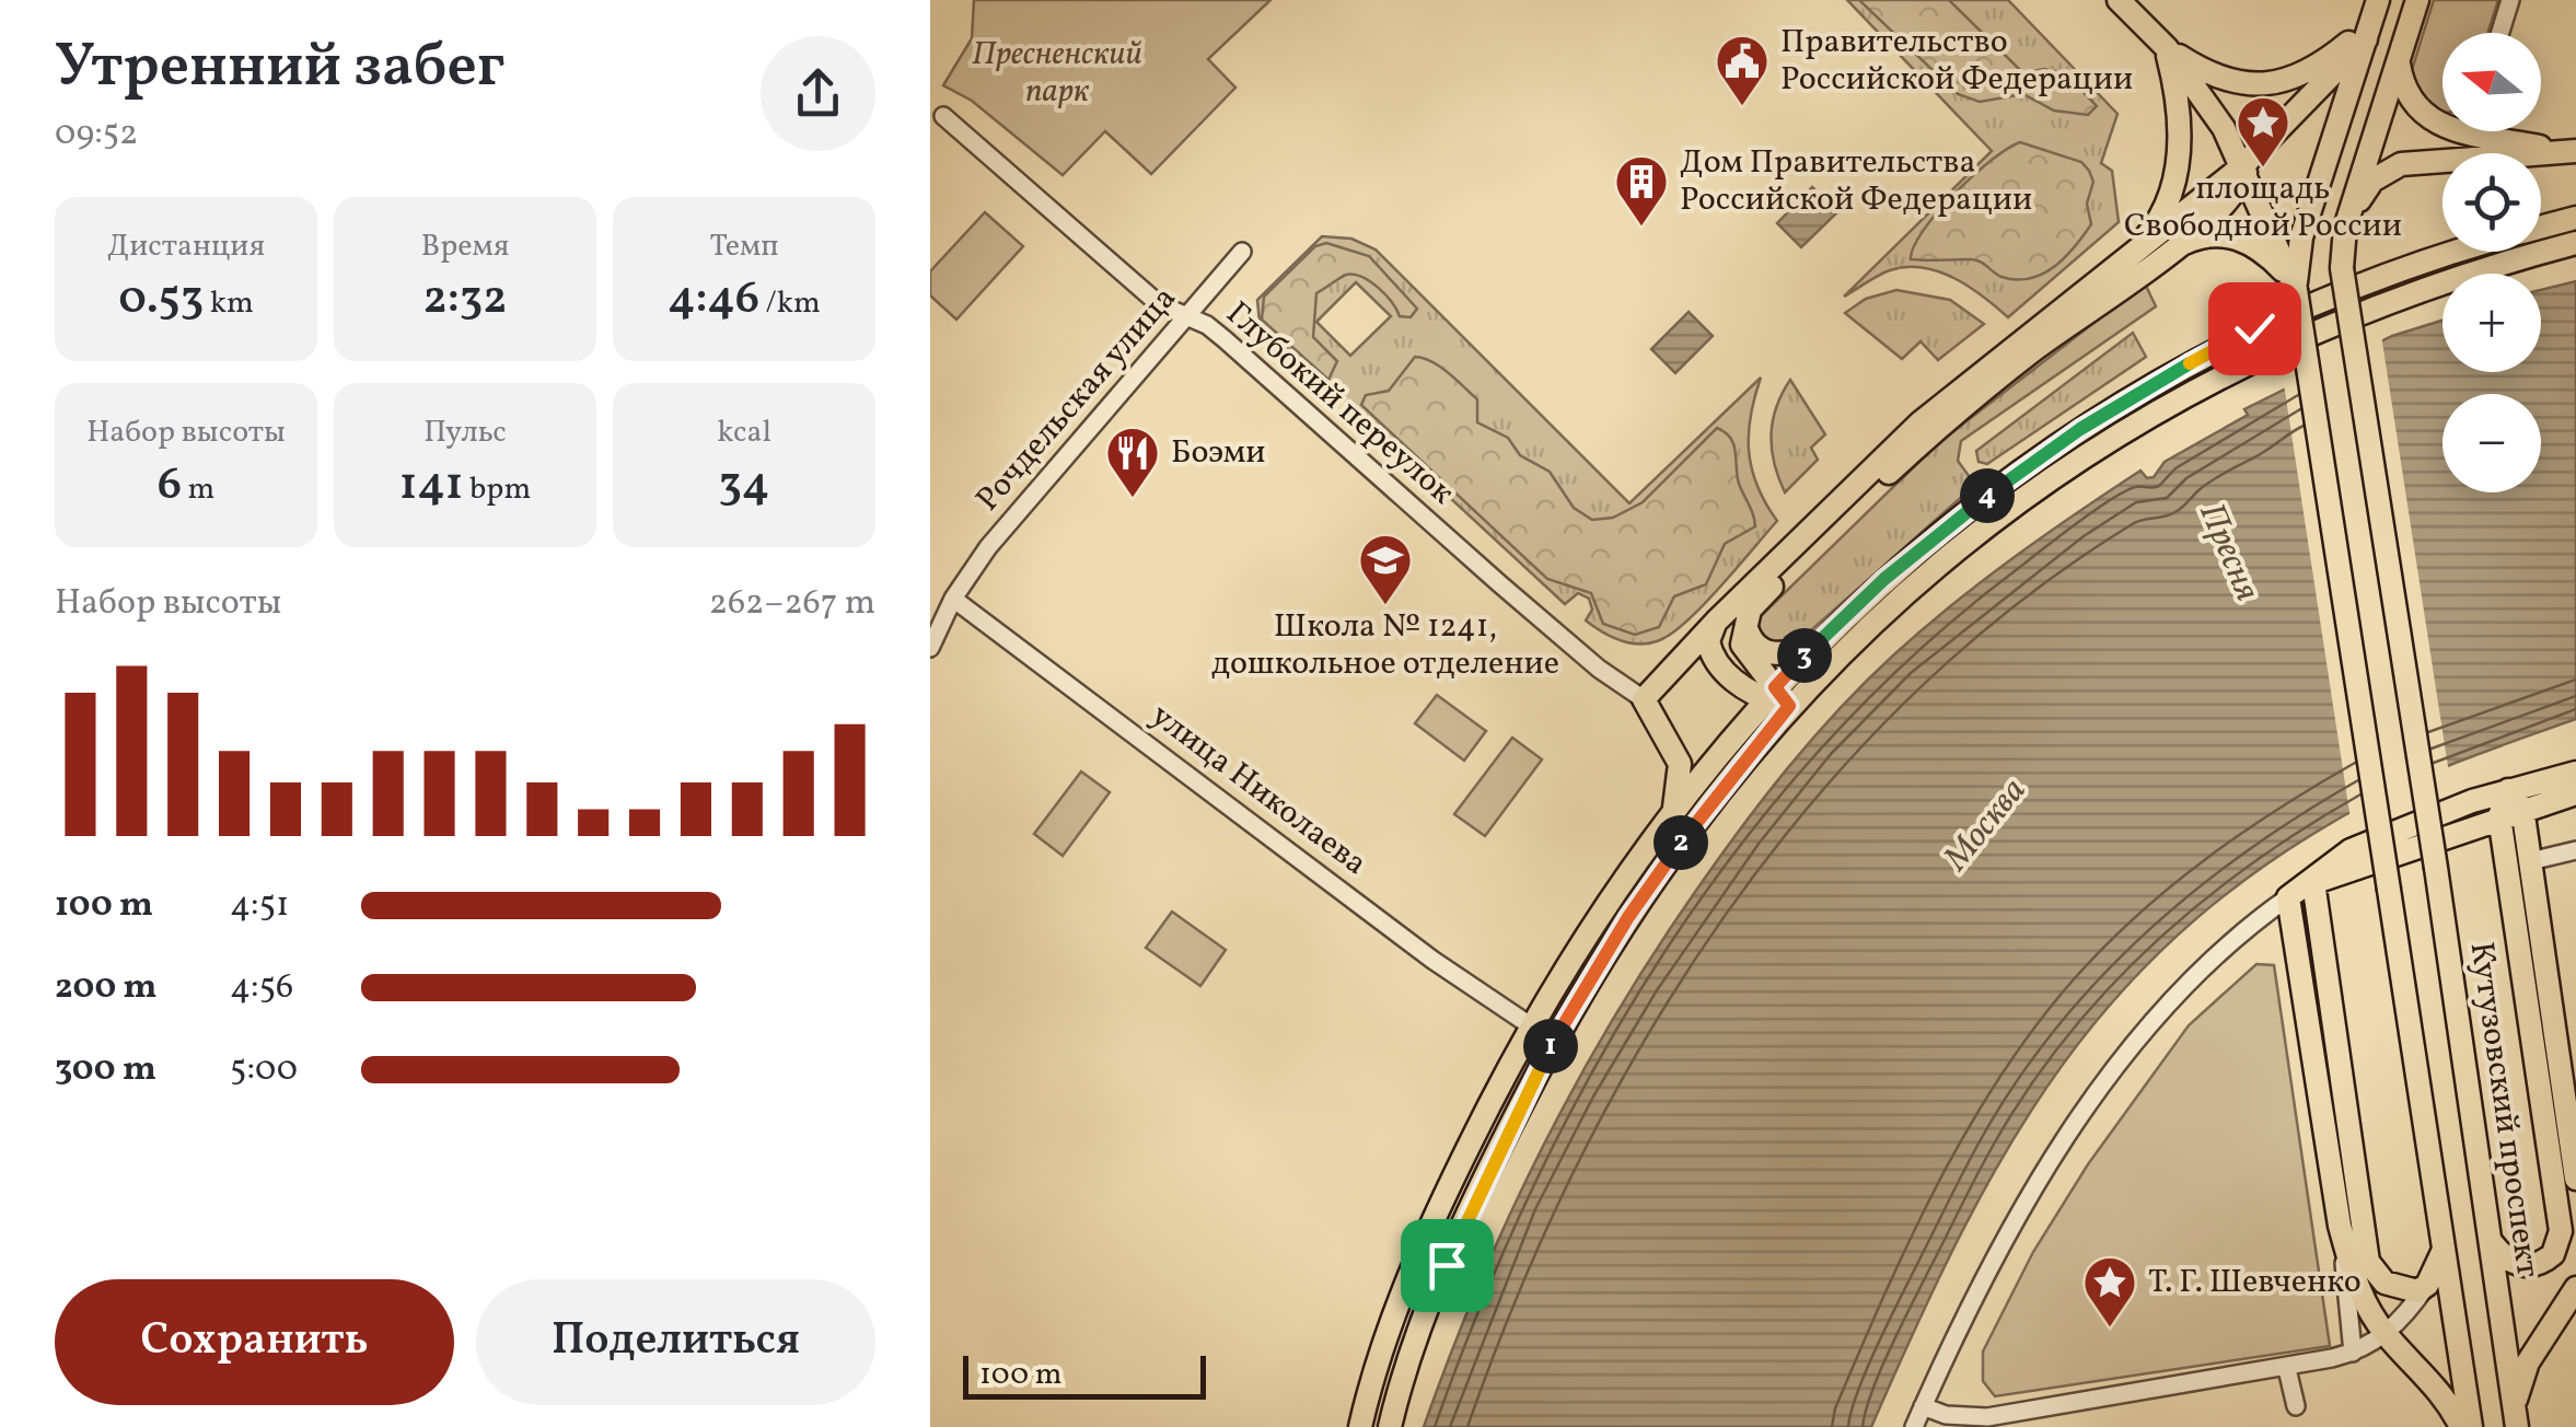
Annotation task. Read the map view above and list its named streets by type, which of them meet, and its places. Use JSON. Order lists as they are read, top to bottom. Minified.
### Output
{"streets":{"main road":["Кутузовский проспект"],"street":["Рочдельская улица","Глубокий переулок","улица Николаева"]},"crossings":[["Рочдельская улица","Глубокий переулок"],["Рочдельская улица","улица Николаева"]],"water":["Пресня","Москва"],"parks":["Пресненский парк"],"places":{"public building":["Правительство Российской Федерации"],"place":["площадь Свободной России","Т. Г. Шевченко"],"building":["Дом Правительства Российской Федерации"],"restaurant":["Боэми"],"school or university":["Школа № 1241, дошкольное отделение"]},"scale_bar":"100 m","north":"left","page":{"heading":["Утренний забег","09:52"],"map_buttons":["+","−"],"stats":[["Дистанция","0.53 km"],["Время","2:32"],["Темп","4:46 /km"],["Набор высоты","6 m"],["Пульс","141 bpm"],["kcal","34"]],"pins":["4","3","2","1"],"chart":["Набор высоты","262–267 m"],"list":[{"name":"100 m","note":"4:51"},{"name":"200 m","note":"4:56"},{"name":"300 m","note":"5:00"}],"buttons":["Сохранить","Поделиться"],"scale":"100 m"}}
